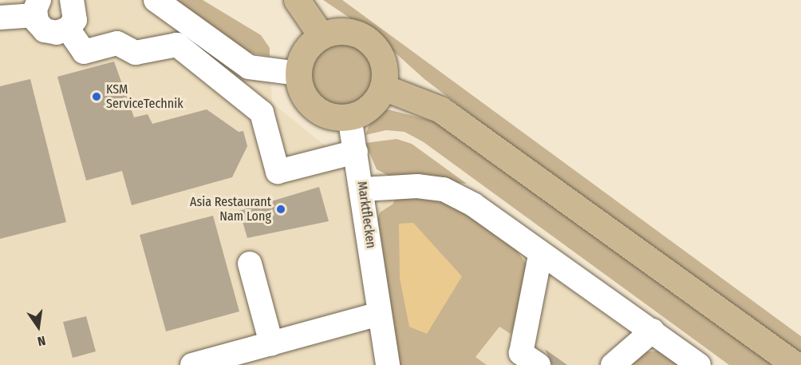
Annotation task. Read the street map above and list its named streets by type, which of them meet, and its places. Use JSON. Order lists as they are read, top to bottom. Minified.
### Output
{"streets":{"street":["Marktflecken"]},"places":["KSM ServiceTechnik","Asia Restaurant Nam Long"],"north":"bottom"}
